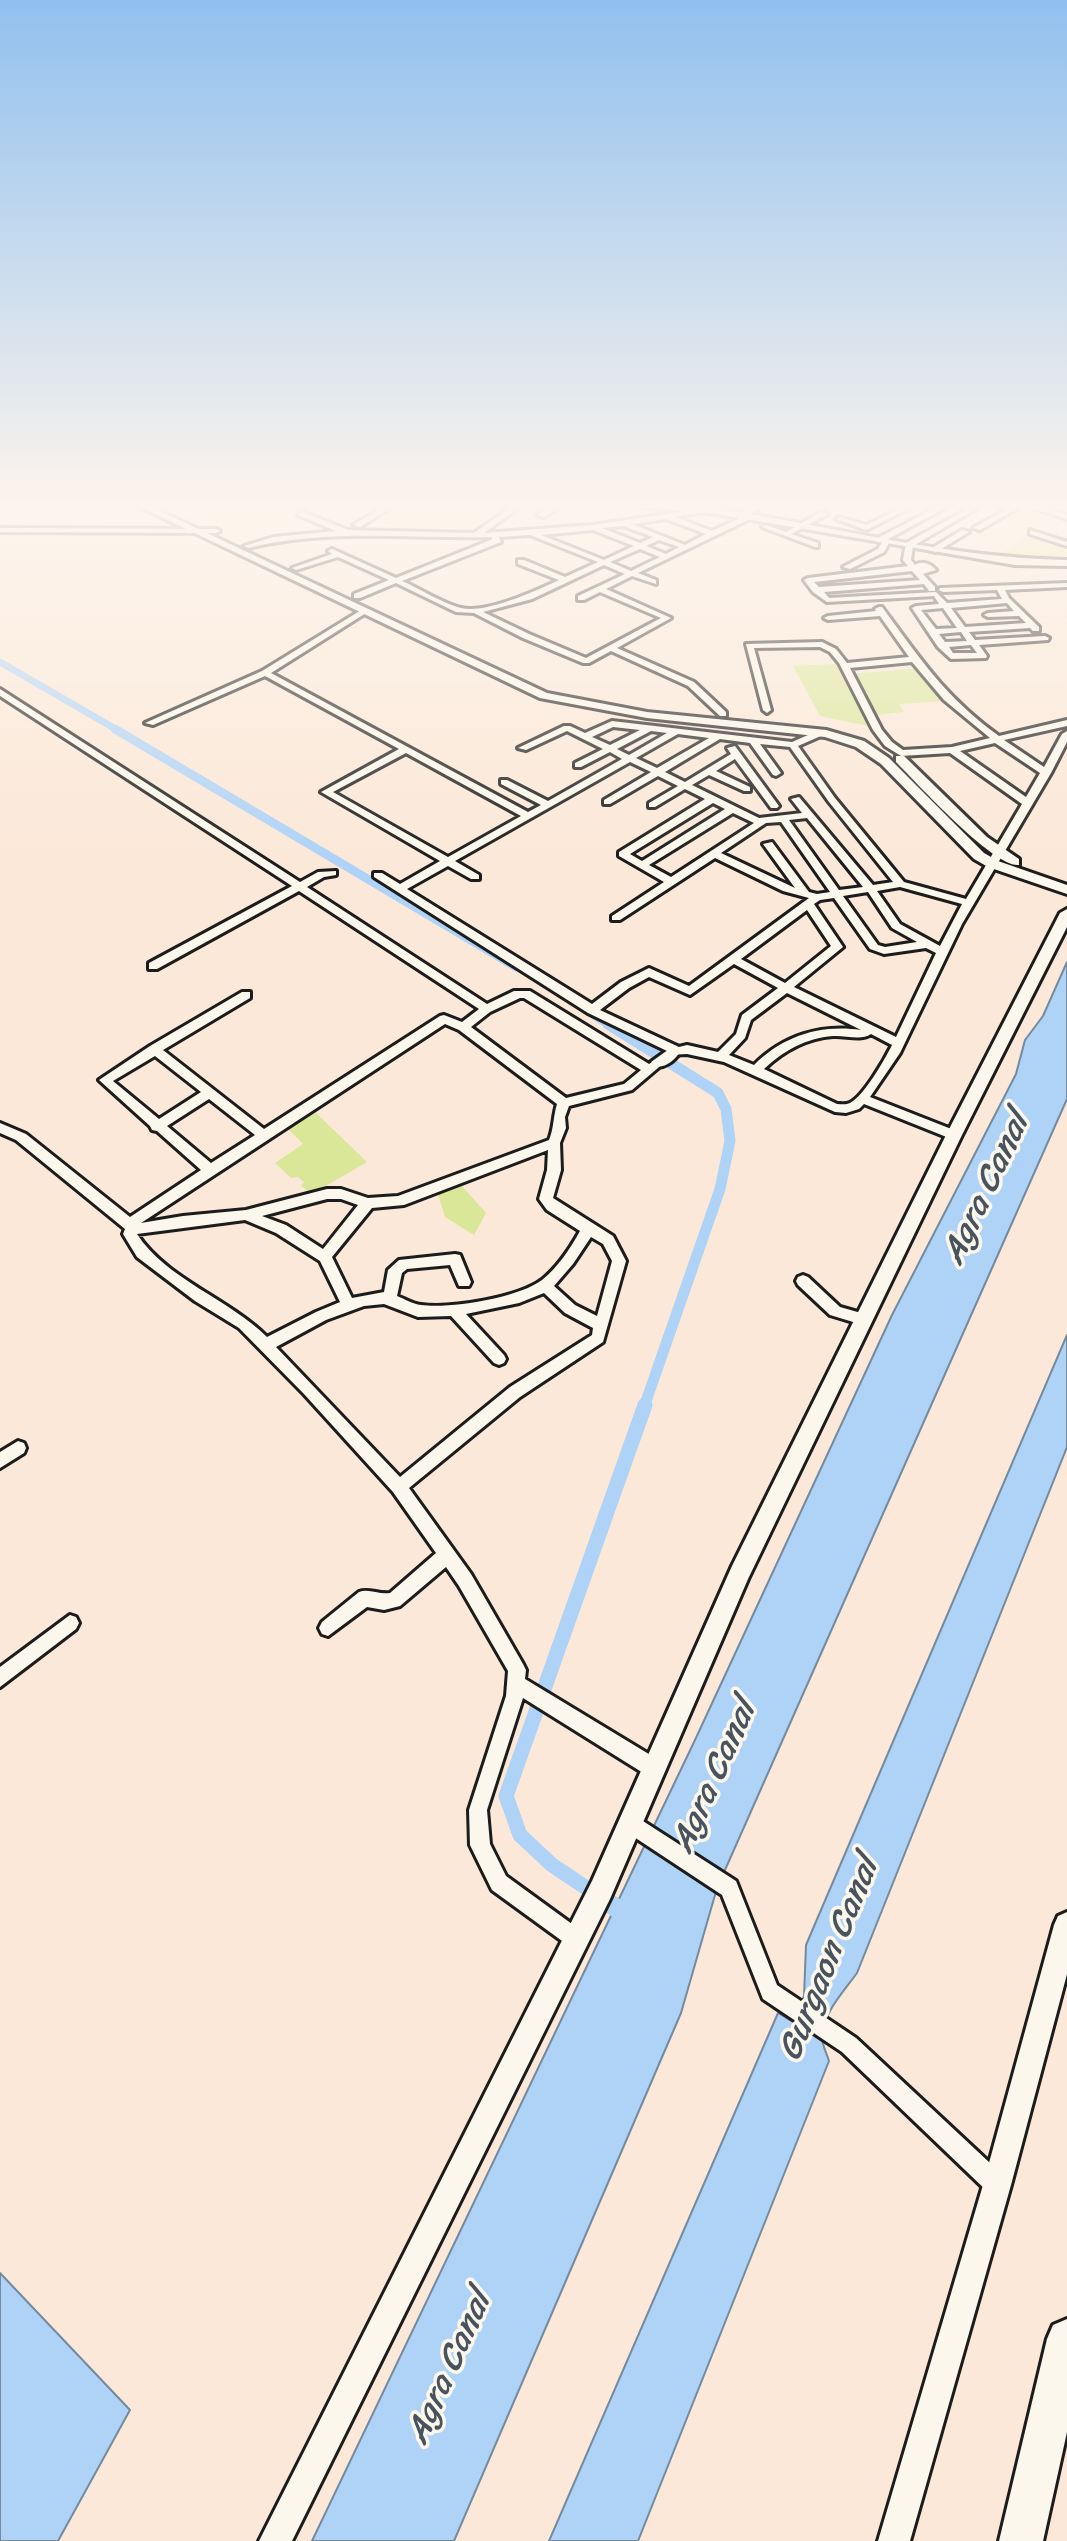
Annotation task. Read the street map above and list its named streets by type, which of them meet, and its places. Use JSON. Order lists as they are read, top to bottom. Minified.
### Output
{"water":["Agra Canal","Gurgaon Canal"]}
